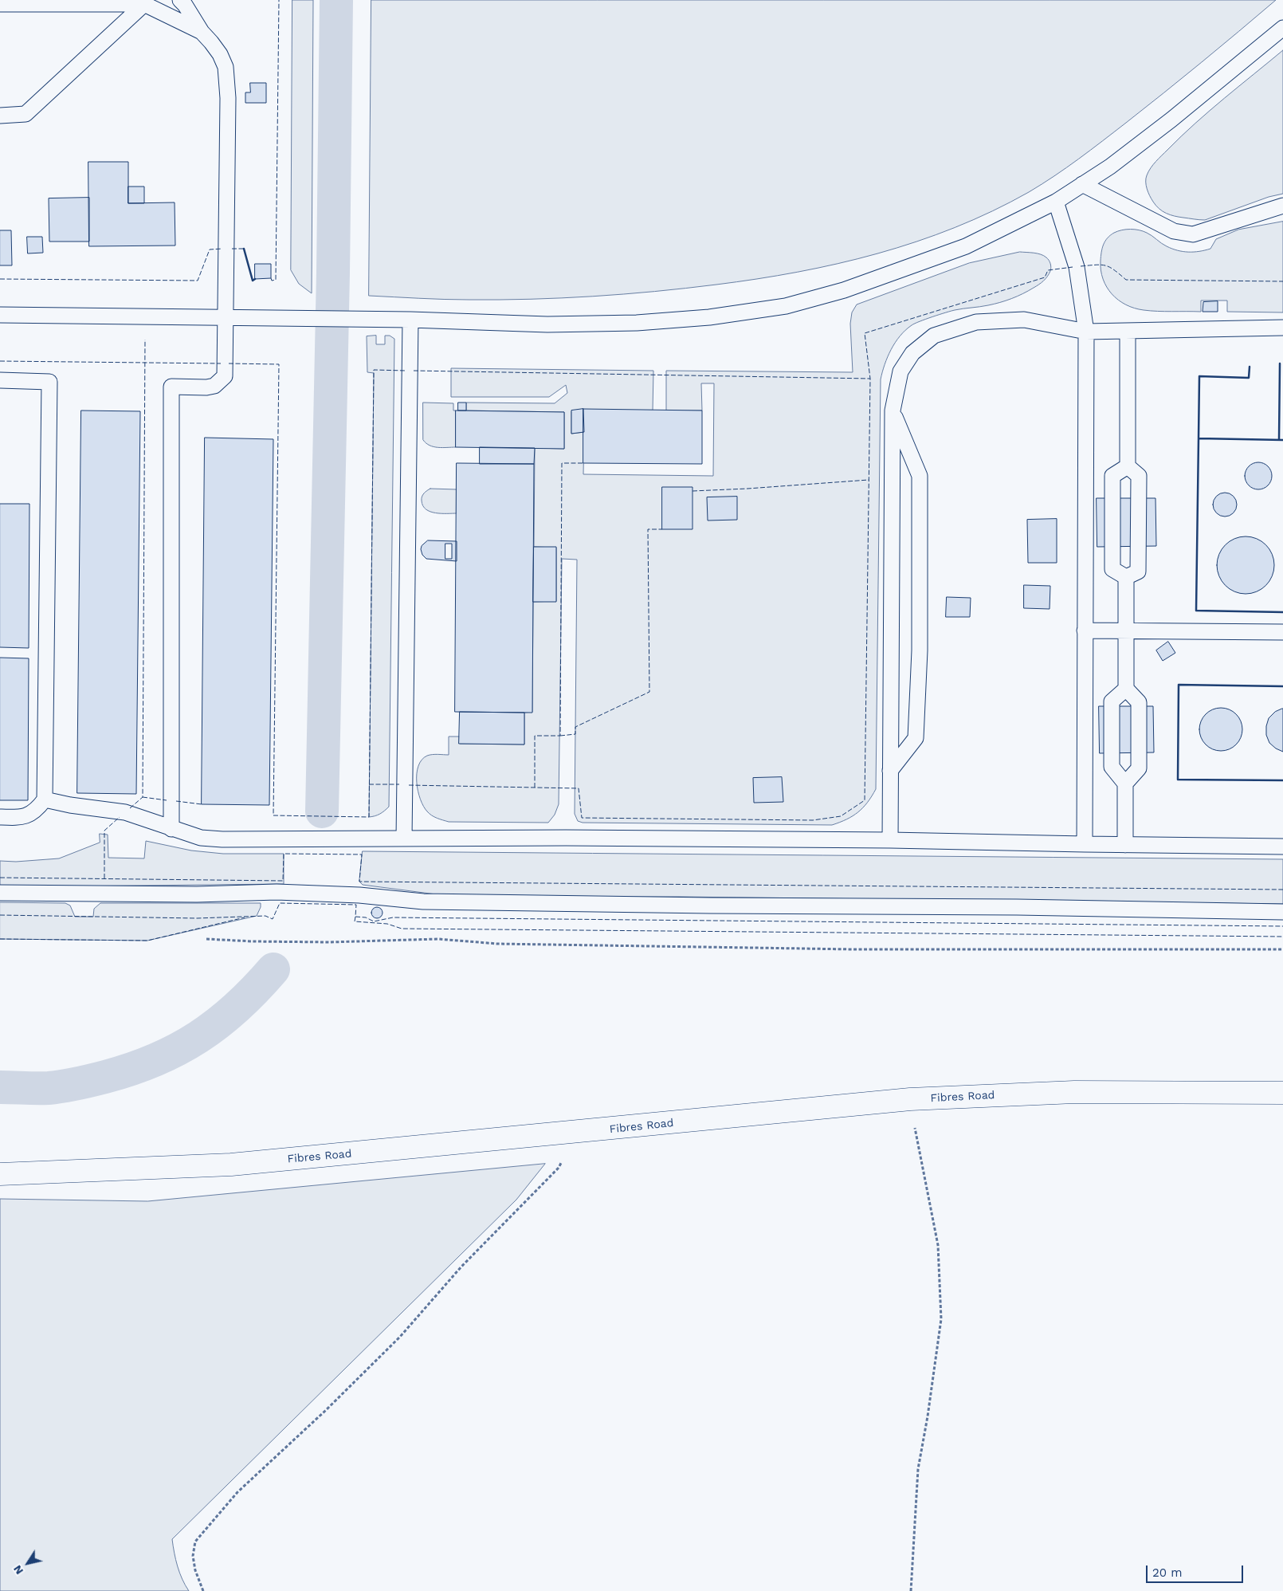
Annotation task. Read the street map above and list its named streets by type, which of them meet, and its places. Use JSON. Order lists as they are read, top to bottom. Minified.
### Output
{"streets":{"street":["Fibres Road"]},"scale_bar":"20 m","north":"bottom left"}
